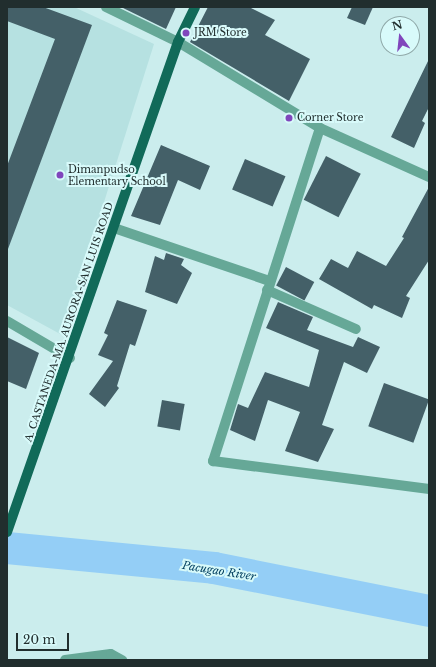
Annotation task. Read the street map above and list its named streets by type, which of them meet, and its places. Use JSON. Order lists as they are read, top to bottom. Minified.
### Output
{"streets":{"main road":["A. CASTANEDA-MA. AURORA-SAN LUIS ROAD"]},"water":["Pacugao River"],"places":["JRM Store","Corner Store","Dimanpudso Elementary School"],"scale_bar":"20 m","north":"top"}
